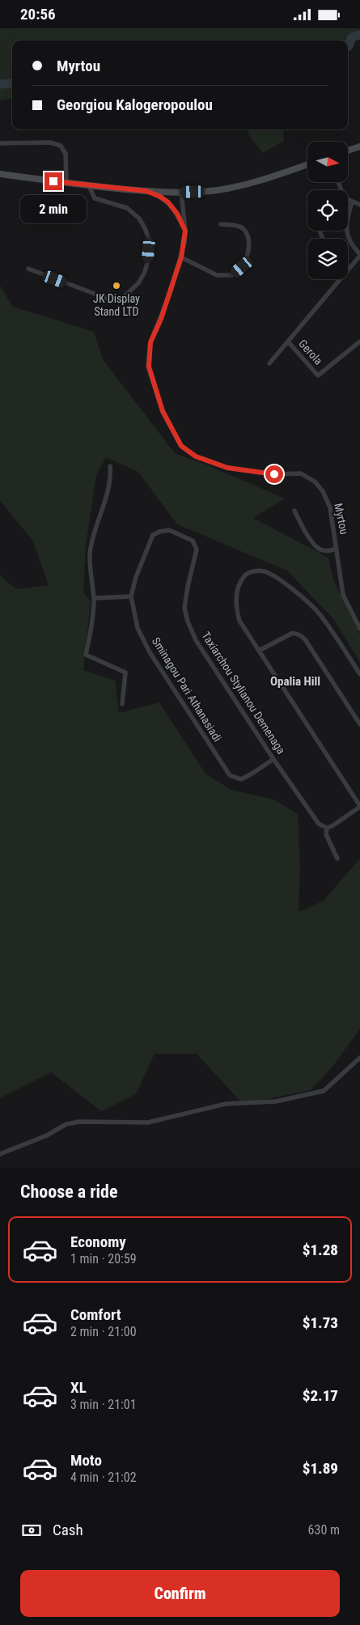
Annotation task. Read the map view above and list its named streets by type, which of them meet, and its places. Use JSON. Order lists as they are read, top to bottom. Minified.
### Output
{"streets":{"street":["Gerola","Myrtou","Sminagou Pari Athanasiadi","Taxiarchou Stylianou Demenaga"]},"crossings":[["Sminagou Pari Athanasiadi","Taxiarchou Stylianou Demenaga"]],"districts":["Opalia Hill"],"places":["JK Display Stand LTD"],"north":"right","page":{"status":"20:56","banner":["Myrtou","Georgiou Kalogeropoulou"],"bubble":"2 min","heading":"Choose a ride","list":[{"name":"Economy","note":"1 min · 20:59","value":"$1.28"},{"name":"Comfort","note":"2 min · 21:00","value":"$1.73"},{"name":"XL","note":"3 min · 21:01","value":"$2.17"},{"name":"Moto","note":"4 min · 21:02","value":"$1.89"}],"pay":["Cash","630 m"],"buttons":"Confirm"}}
